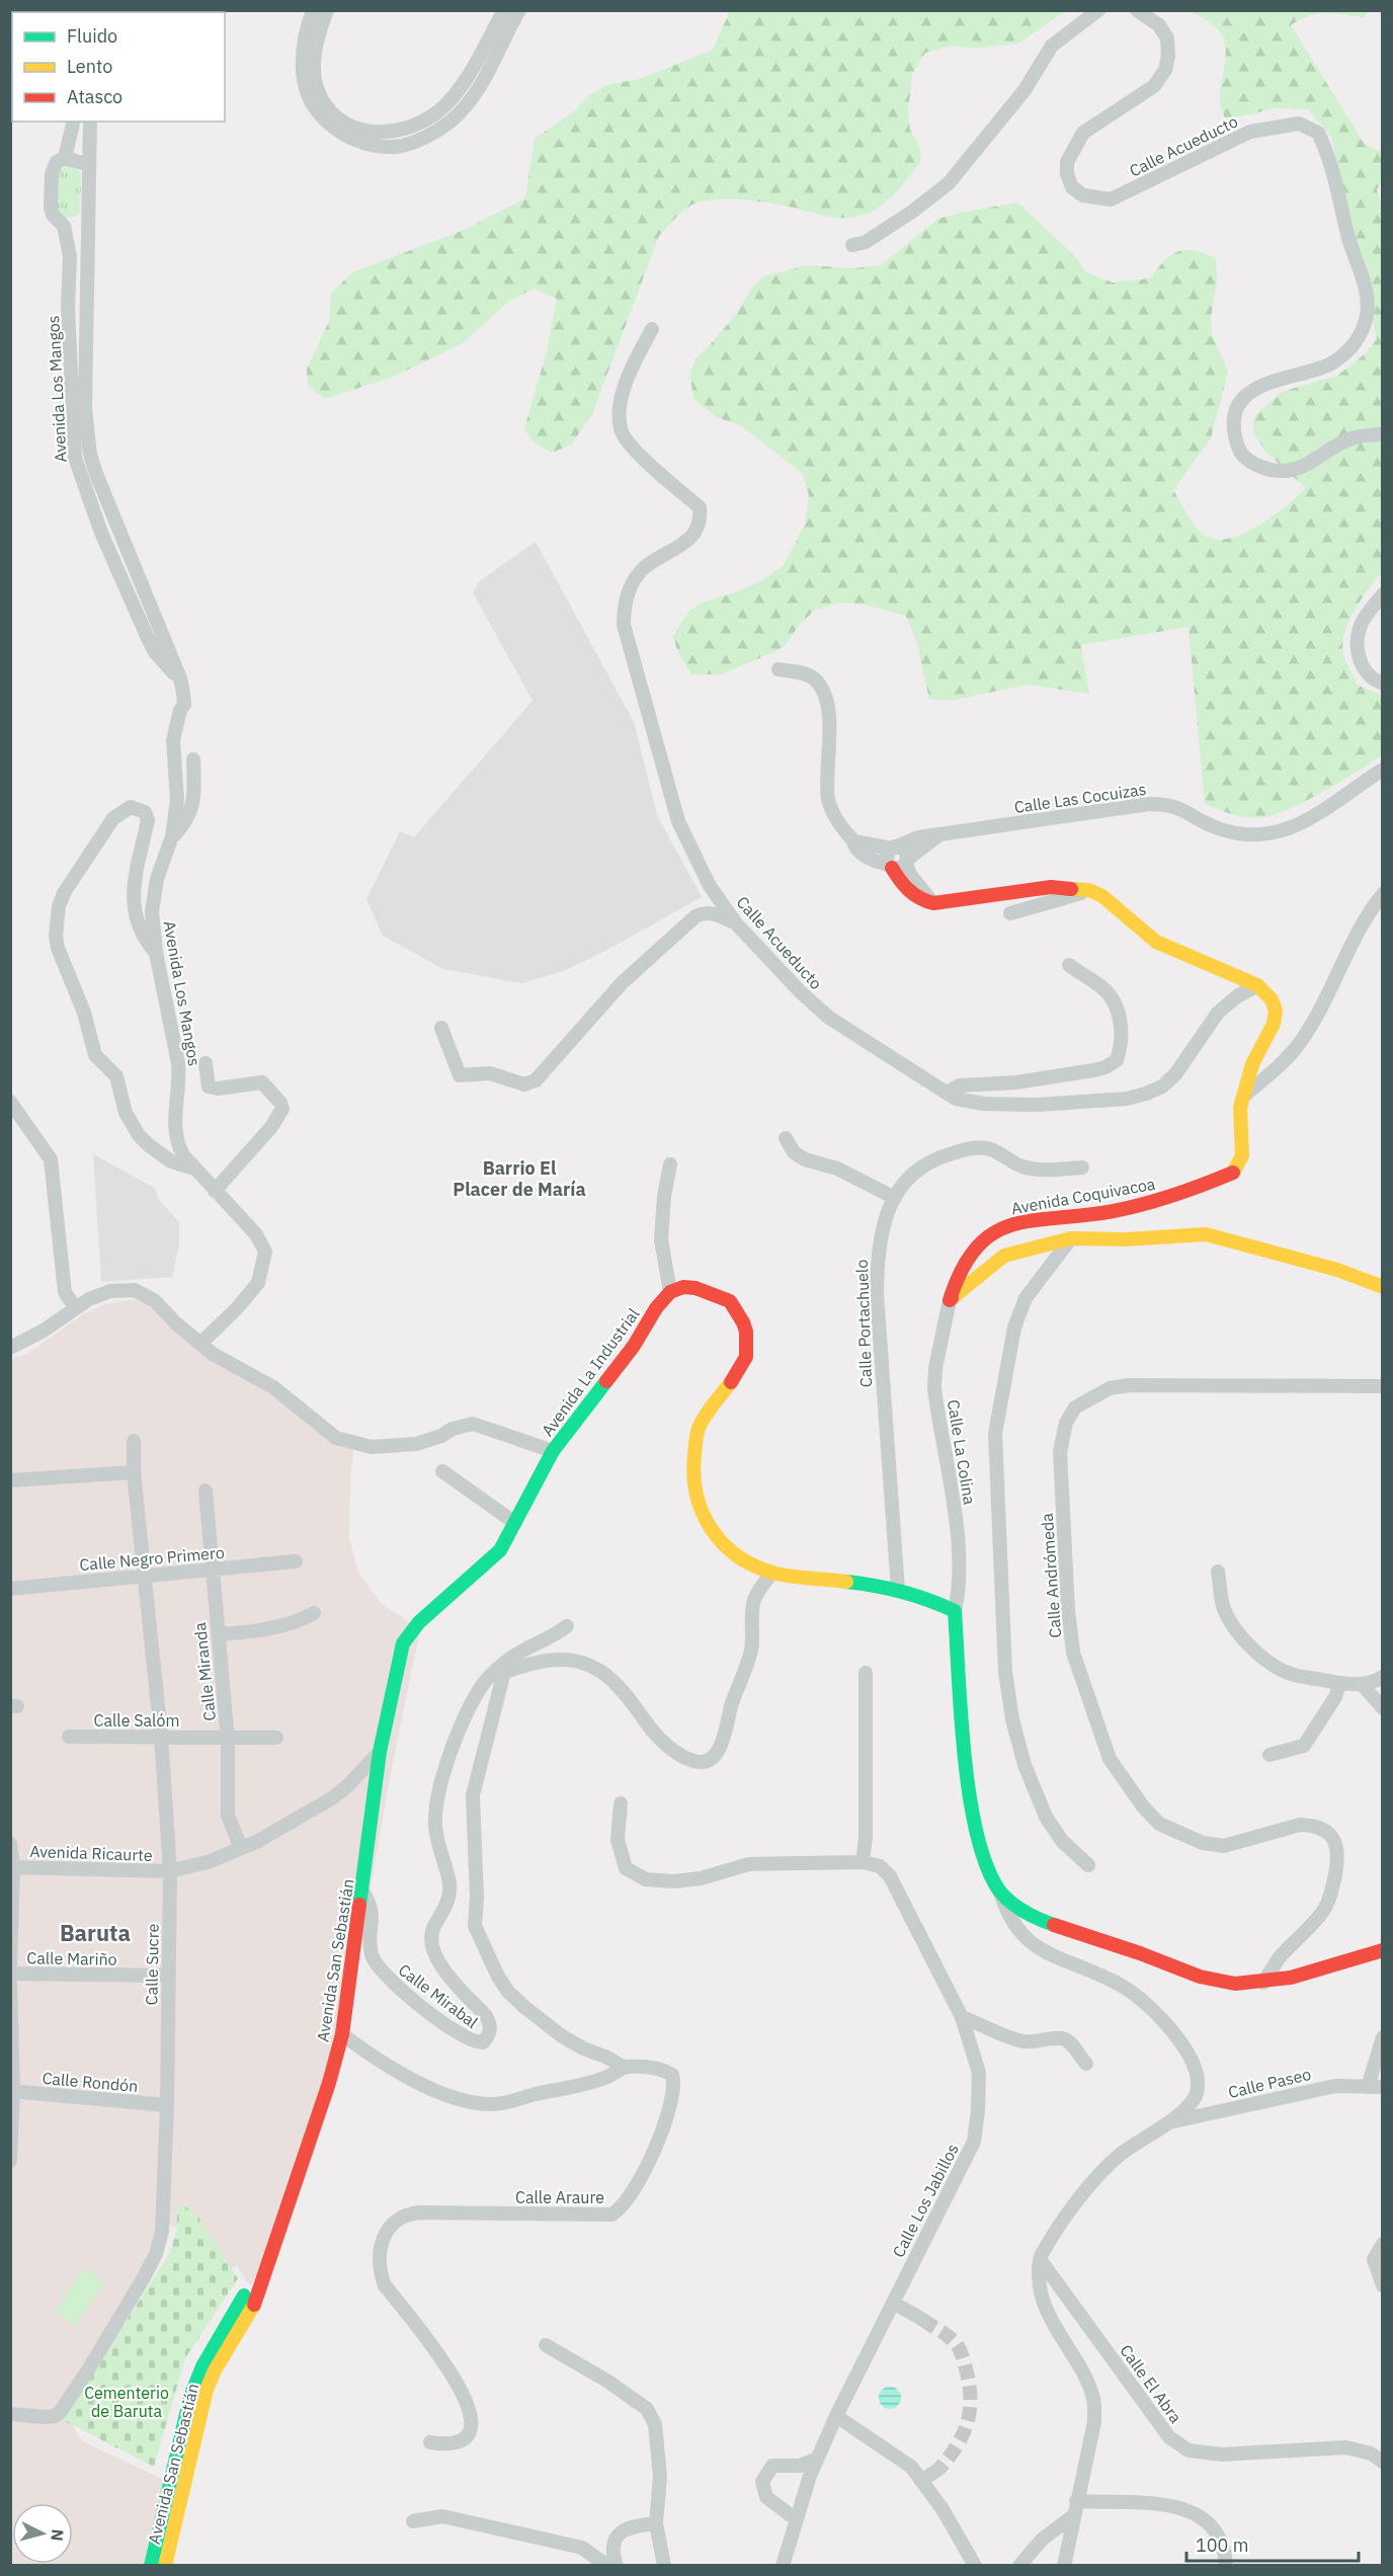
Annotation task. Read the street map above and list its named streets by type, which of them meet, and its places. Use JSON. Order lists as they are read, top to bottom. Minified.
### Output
{"streets":{"street":["Calle Acueducto","Avenida Los Mangos","Calle Las Cocuizas","Avenida Coquivacoa","Calle Portachuelo","Avenida La Industrial","Calle La Colina","Calle Negro Primero","Calle Andrómeda","Calle Miranda","Calle Salóm","Avenida Ricaurte","Calle Mariño","Avenida San Sebastián","Calle Sucre","Calle Mirabal","Calle Rondón","Calle Paseo","Calle Araure","Calle Los Jabillos","Calle El Abra"]},"crossings":[["Calle Acueducto","Avenida Coquivacoa"],["Calle Las Cocuizas","Avenida Coquivacoa"],["Avenida Coquivacoa","Calle La Colina"],["Avenida La Industrial","Avenida San Sebastián"],["Calle Negro Primero","Calle Miranda"],["Calle Negro Primero","Calle Sucre"],["Calle Miranda","Calle Salóm"],["Calle Salóm","Calle Sucre"],["Avenida Ricaurte","Calle Sucre"],["Calle Mariño","Calle Sucre"],["Avenida San Sebastián","Calle Mirabal"],["Avenida San Sebastián","Calle Araure"],["Calle Sucre","Calle Rondón"]],"districts":["Barrio El Placer de María","Baruta"],"parks":["Cementerio de Baruta"],"legend":["Fluido","Lento","Atasco"],"scale_bar":"100 m","north":"right"}
